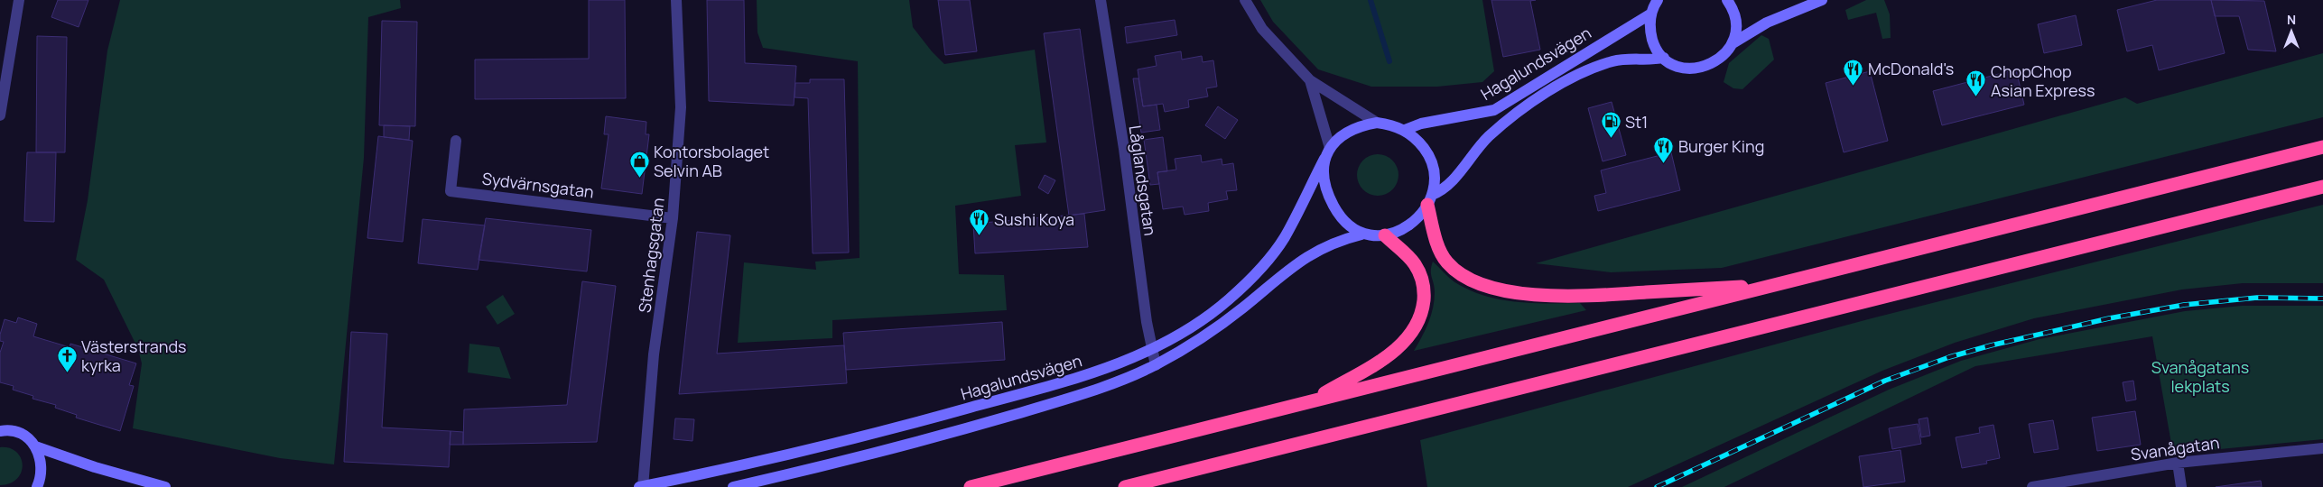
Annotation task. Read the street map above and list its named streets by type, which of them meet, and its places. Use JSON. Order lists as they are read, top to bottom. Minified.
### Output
{"streets":{"street":["Hagalundsvägen","Låglandsgatan","Sydvärnsgatan","Stenhagsgatan","Svanågatan"]},"crossings":[["Hagalundsvägen","Låglandsgatan"],["Hagalundsvägen","Stenhagsgatan"],["Sydvärnsgatan","Stenhagsgatan"]],"parks":["Svanågatans lekplats"],"places":{"restaurant":["McDonald's","ChopChop Asian Express","Burger King","Sushi Koya"],"fuel station":["St1"],"shop":["Kontorsbolaget Selvin AB"],"church":["Västerstrands kyrka"]},"north":"top"}
